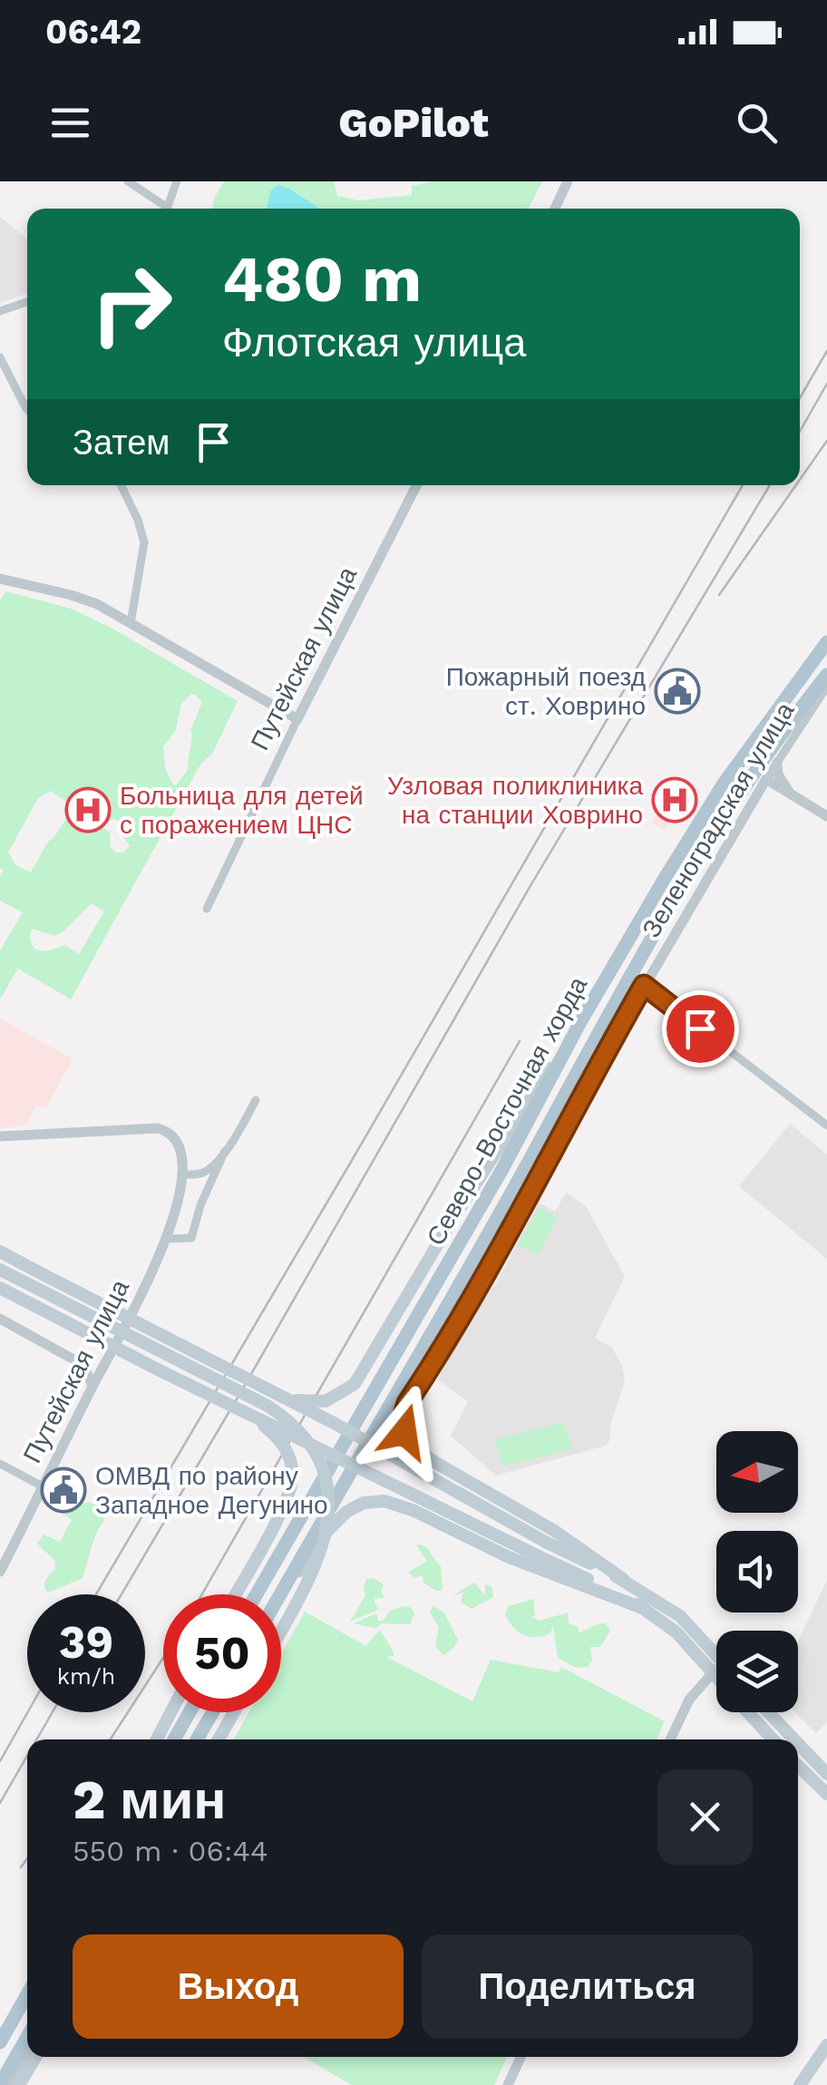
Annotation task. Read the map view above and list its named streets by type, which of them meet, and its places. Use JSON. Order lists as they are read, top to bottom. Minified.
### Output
{"streets":{"main road":["Северо-Восточная хорда"],"street":["Путейская улица","Зеленоградская улица"]},"places":{"public building":["Пожарный поезд ст. Ховрино","ОМВД по району Западное Дегунино"],"hospital":["Узловая поликлиника на станции Ховрино","Больница для детей с поражением ЦНС"]},"north":"left","page":{"status":"06:42","header":"GoPilot","turn":["480 m","Флотская улица"],"then":"Затем","speed":"39 km/h","limit":"50","heading":["2 мин","550 m · 06:44"],"buttons":["Выход","Поделиться"]}}
